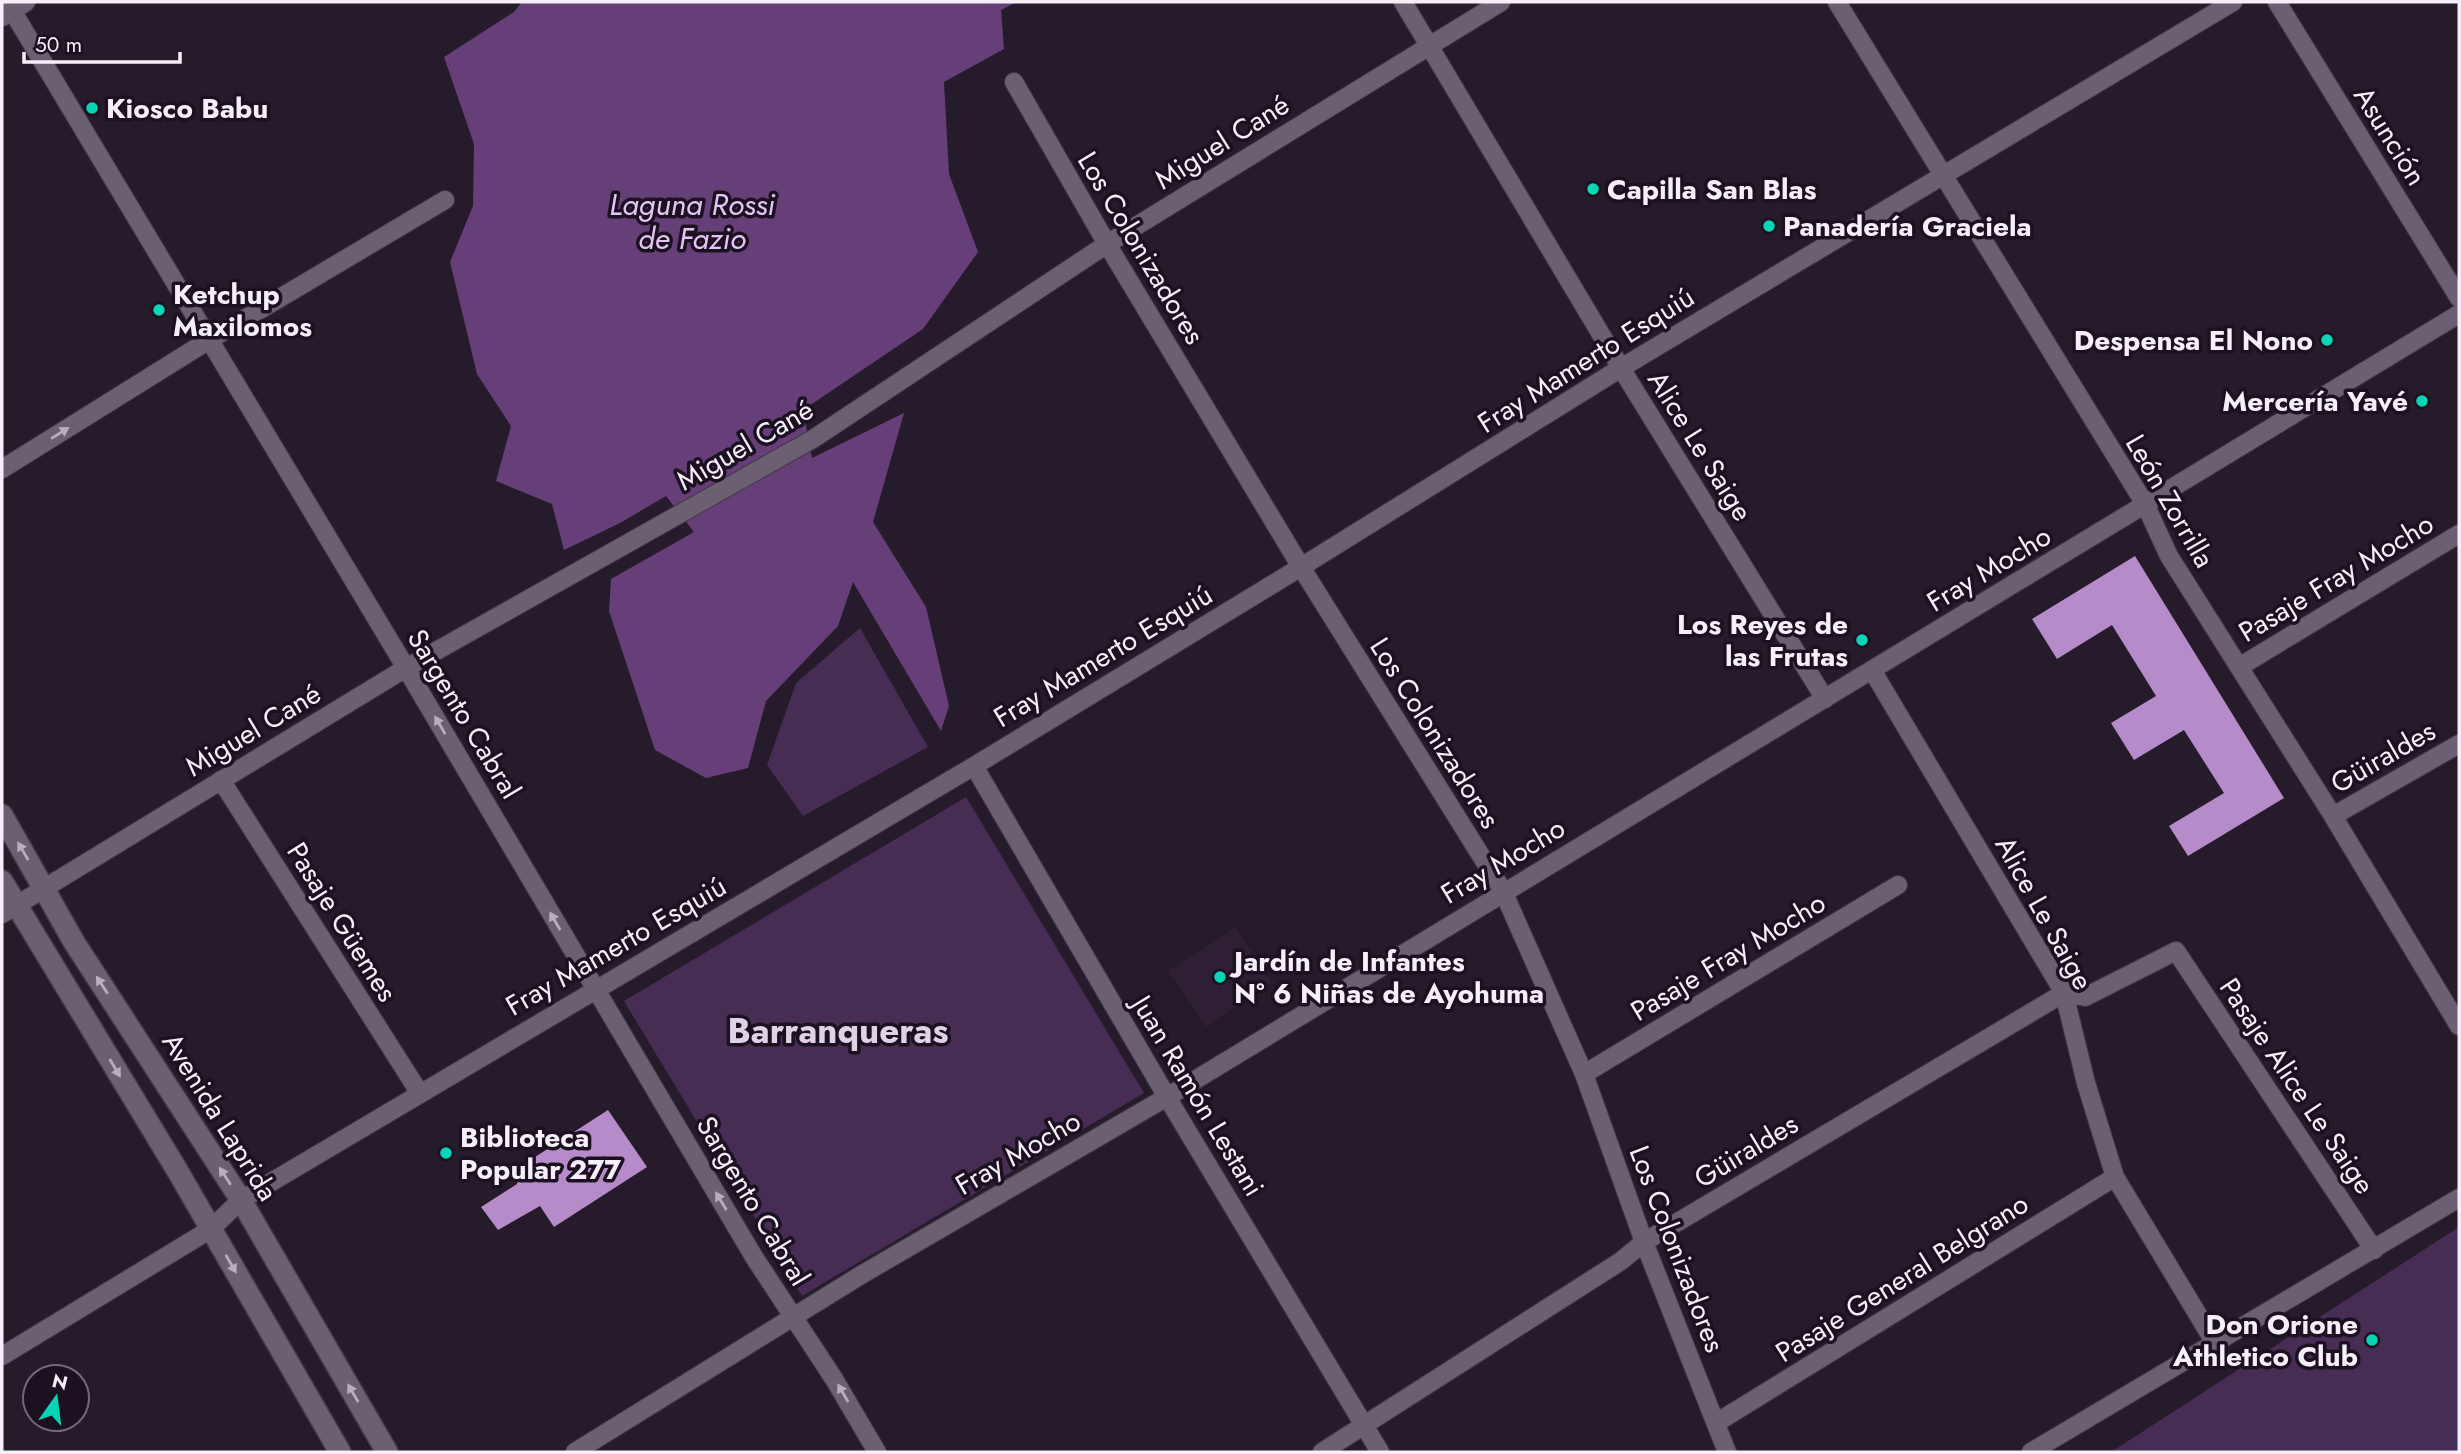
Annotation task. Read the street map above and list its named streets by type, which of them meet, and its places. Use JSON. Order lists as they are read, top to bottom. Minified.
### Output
{"streets":{"main road":["Avenida Laprida"],"street":["Asunción","Miguel Cané","Los Colonizadores","Fray Mamerto Esquiú","Alice Le Saige","León Zorrilla","Fray Mocho","Pasaje Fray Mocho","Sargento Cabral","Güiraldes","Pasaje Güemes","Pasaje Alice Le Saige","Juan Ramón Lestani","Pasaje General Belgrano"]},"crossings":[["Miguel Cané","Los Colonizadores"],["Miguel Cané","Alice Le Saige"],["Miguel Cané","Sargento Cabral"],["Miguel Cané","Pasaje Güemes"],["Miguel Cané","Avenida Laprida"],["Los Colonizadores","Fray Mamerto Esquiú"],["Los Colonizadores","Fray Mocho"],["Los Colonizadores","Pasaje Fray Mocho"],["Los Colonizadores","Güiraldes"],["Los Colonizadores","Pasaje General Belgrano"],["Fray Mamerto Esquiú","Alice Le Saige"],["Fray Mamerto Esquiú","León Zorrilla"],["Fray Mamerto Esquiú","Sargento Cabral"],["Fray Mamerto Esquiú","Pasaje Güemes"],["Fray Mamerto Esquiú","Juan Ramón Lestani"],["Fray Mamerto Esquiú","Avenida Laprida"],["Alice Le Saige","Fray Mocho"],["Alice Le Saige","Güiraldes"],["Alice Le Saige","Pasaje General Belgrano"],["León Zorrilla","Fray Mocho"],["León Zorrilla","Pasaje Fray Mocho"],["León Zorrilla","Güiraldes"],["Fray Mocho","Sargento Cabral"],["Fray Mocho","Juan Ramón Lestani"],["Güiraldes","Pasaje Alice Le Saige"],["Güiraldes","Juan Ramón Lestani"]],"one_way":["Sargento Cabral"],"districts":["Barranqueras"],"water":["Laguna Rossi de Fazio"],"places":["Kiosco Babu","Capilla San Blas","Panadería Graciela","Ketchup Maxilomos","Despensa El Nono","Mercería Yavé","Los Reyes de las Frutas","Jardín de Infantes N° 6 Niñas de Ayohuma","Biblioteca Popular 277","Don Orione Athletico Club"],"scale_bar":"50 m","north":"top"}
